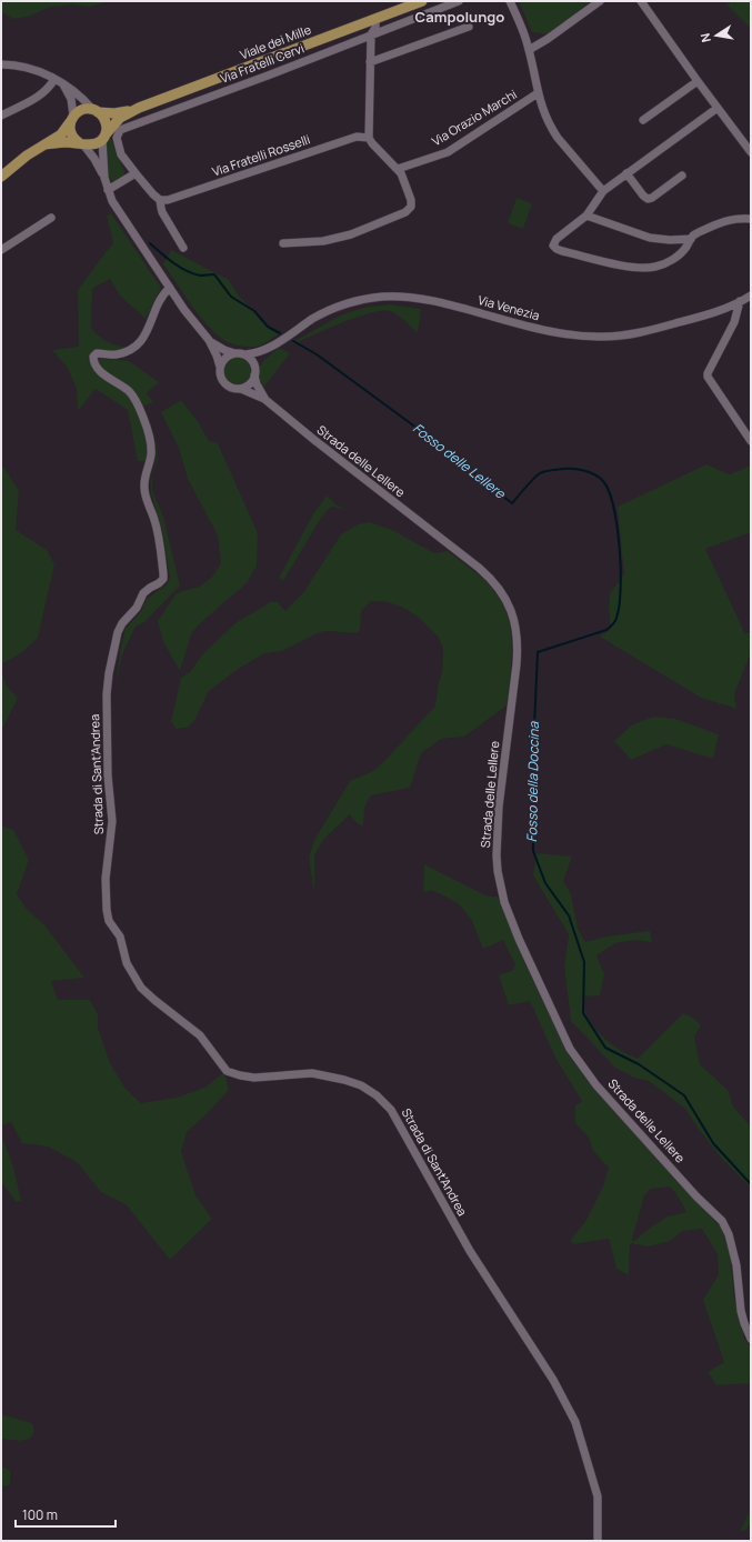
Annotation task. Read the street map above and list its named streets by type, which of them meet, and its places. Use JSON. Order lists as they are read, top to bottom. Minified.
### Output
{"streets":{"main road":["Viale dei Mille"],"street":["Via Fratelli Cervi","Via Orazio Marchi","Via Fratelli Rosselli","Via Venezia","Strada delle Lellere","Strada di Sant'Andrea"]},"crossings":[["Via Fratelli Cervi","Via Fratelli Rosselli"],["Via Venezia","Strada delle Lellere"]],"districts":["Campolungo"],"water":["Fosso delle Lellere","Fosso della Doccina"],"scale_bar":"100 m","north":"left"}
